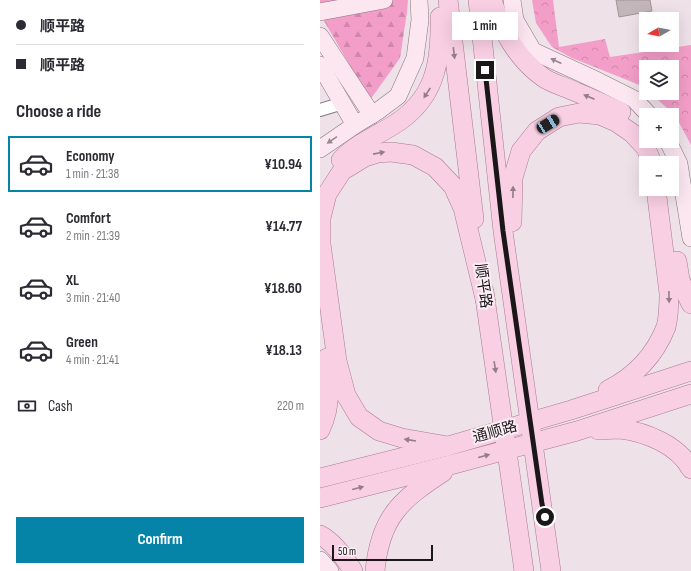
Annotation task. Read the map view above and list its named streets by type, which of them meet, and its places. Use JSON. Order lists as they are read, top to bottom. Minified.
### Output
{"streets":{"main road":["顺平路","通顺路"]},"scale_bar":"50 m","north":"left","page":{"banner":["顺平路","顺平路"],"map_buttons":["+","−"],"bubble":"1 min","heading":"Choose a ride","list":[{"name":"Economy","note":"1 min · 21:38","value":"¥10.94"},{"name":"Comfort","note":"2 min · 21:39","value":"¥14.77"},{"name":"XL","note":"3 min · 21:40","value":"¥18.60"},{"name":"Green","note":"4 min · 21:41","value":"¥18.13"}],"pay":["Cash","220 m"],"buttons":"Confirm","scale":"50 m"}}
